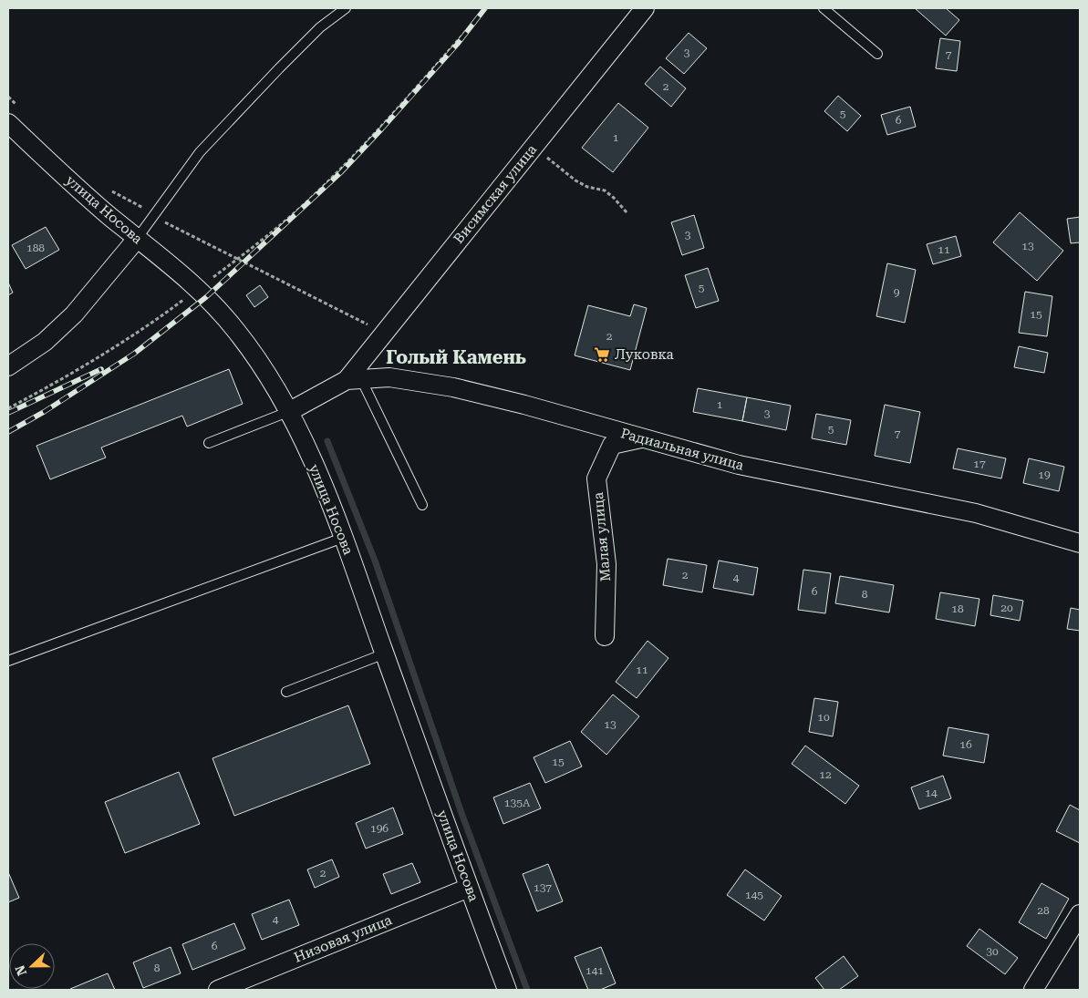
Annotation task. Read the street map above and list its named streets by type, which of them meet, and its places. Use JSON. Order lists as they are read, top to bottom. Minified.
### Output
{"streets":{"street":["Висимская улица","улица Носова","Радиальная улица","Малая улица","Низовая улица"]},"crossings":[["Висимская улица","Радиальная улица"],["улица Носова","Радиальная улица"],["улица Носова","Низовая улица"],["Радиальная улица","Малая улица"]],"districts":["Голый Камень"],"places":{"supermarket":["Луковка"]},"house_numbers":["3","7","2","5","6","1","3","13","188","11","5","9","15","2","1","3","5","7","17","19","2","4","6","8","20","18","11","10","13","16","15","12","14","135А","196","2","137","145","28","4","6","30","8","141"],"north":"left"}
